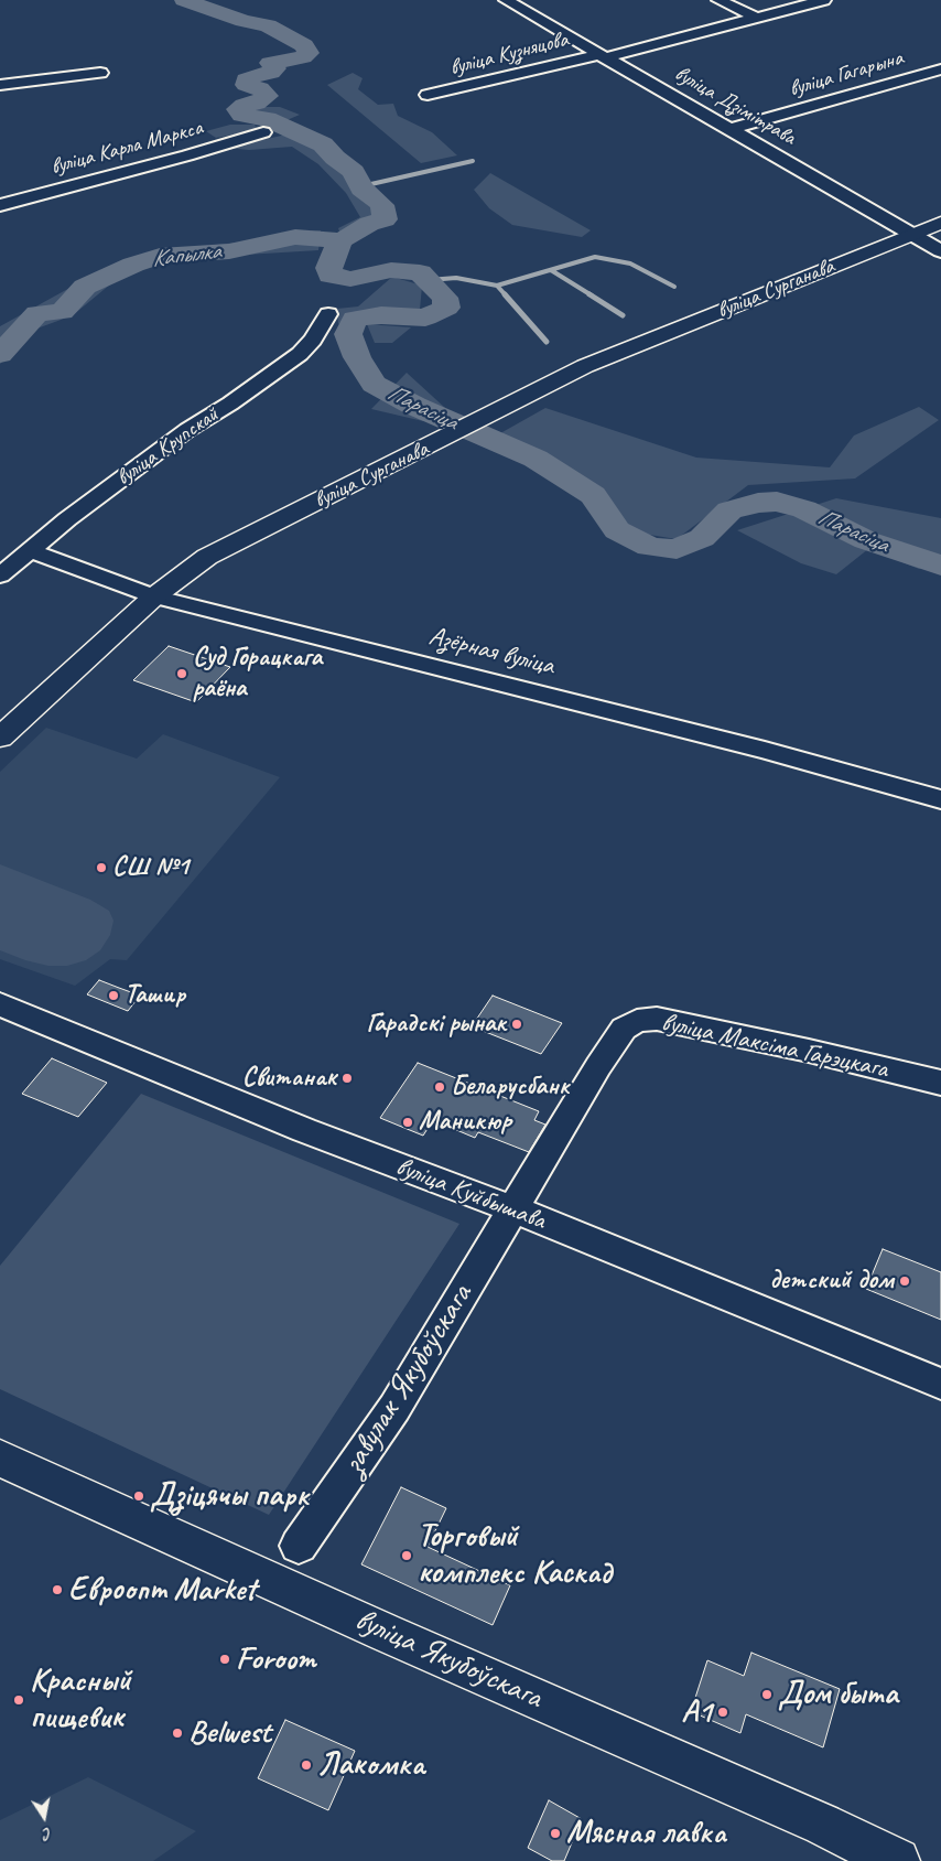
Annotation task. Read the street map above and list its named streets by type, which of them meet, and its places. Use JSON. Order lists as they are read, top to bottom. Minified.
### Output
{"streets":{"main road":["вуліца Сурганава","вуліца Якубоўскага"],"street":["вуліца Кузняцова","вуліца Гагарына","вуліца Дзімітрава","вуліца Карла Маркса","вуліца Крупскай","Азёрная вуліца","вуліца Максіма Гарэцкага","вуліца Куйбышава","завулак Якубоўскага"]},"crossings":[["вуліца Кузняцова","вуліца Дзімітрава"],["вуліца Гагарына","вуліца Дзімітрава"],["вуліца Дзімітрава","вуліца Сурганава"],["вуліца Сурганава","Азёрная вуліца"],["вуліца Крупскай","Азёрная вуліца"],["вуліца Максіма Гарэцкага","вуліца Куйбышава"],["вуліца Максіма Гарэцкага","завулак Якубоўскага"],["вуліца Куйбышава","завулак Якубоўскага"]],"water":["Капылка","Парасіца"],"places":["Суд Горацкага раёна","СШ №1","Ташир","Гарадскі рынак","Свитанак","Беларусбанк","Маникюр","детский дом","Дзіцячы парк","Торговый комплекс Каскад","Евроопт Market","Foroom","Дом быта","Красный пищевик","A1","Belwest","Лакомка","Мясная лавка"],"north":"bottom"}
